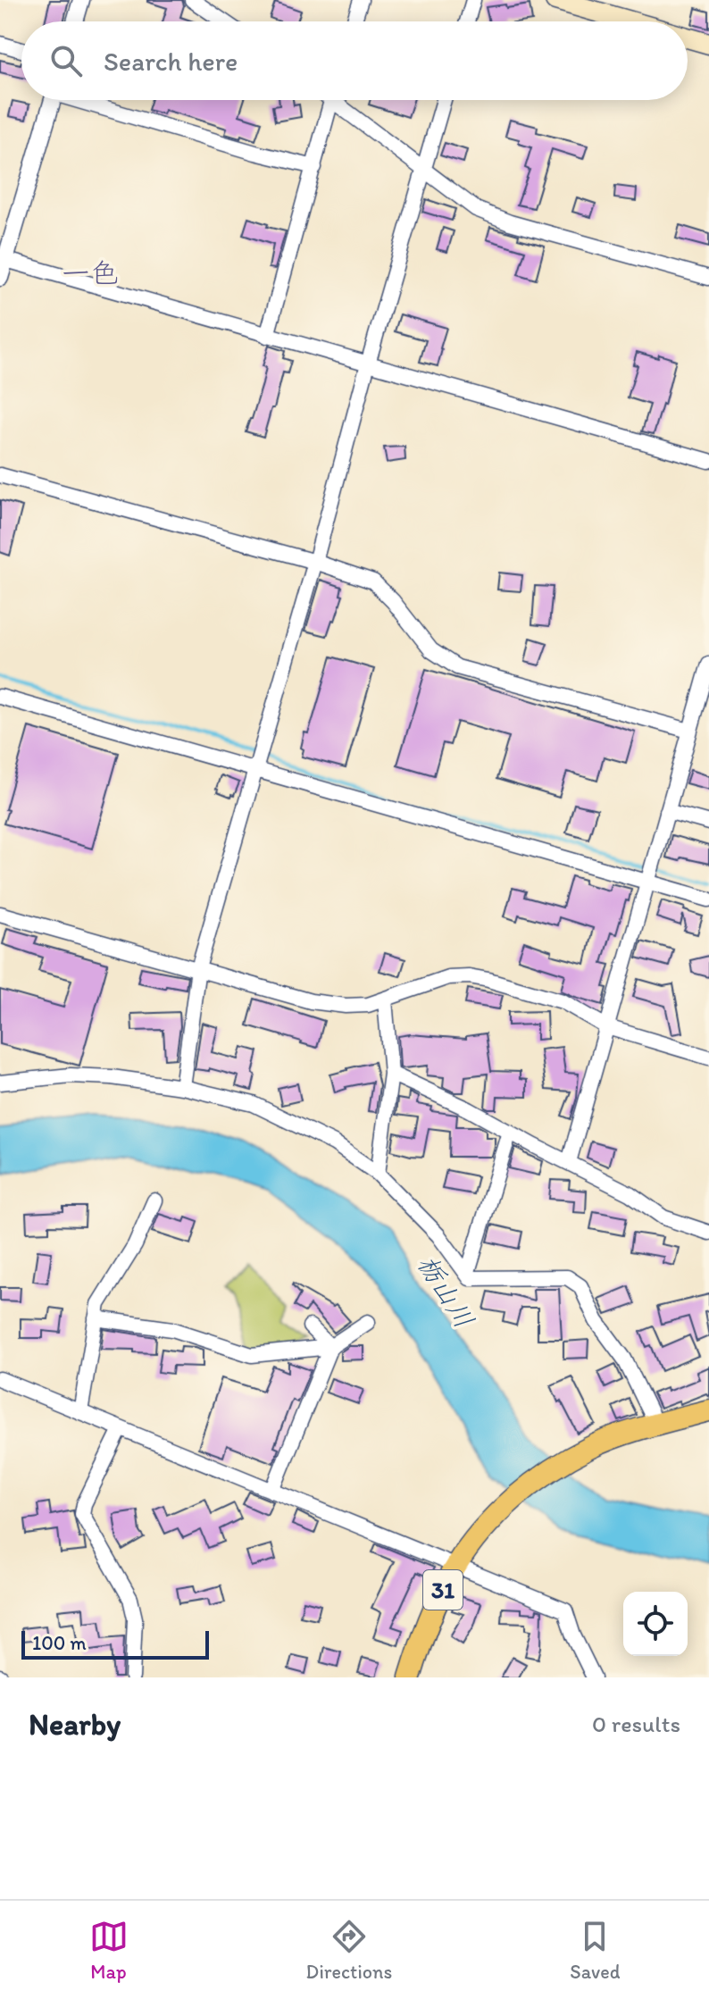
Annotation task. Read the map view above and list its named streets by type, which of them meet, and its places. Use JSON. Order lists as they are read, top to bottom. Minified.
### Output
{"streets":{"main road":["31"]},"districts":["一色"],"water":["栃山川"],"scale_bar":"100 m","page":{"search":"Search here","scale":"100 m","heading":["Nearby","0 results"],"nav":["Map","Directions","Saved"]}}
